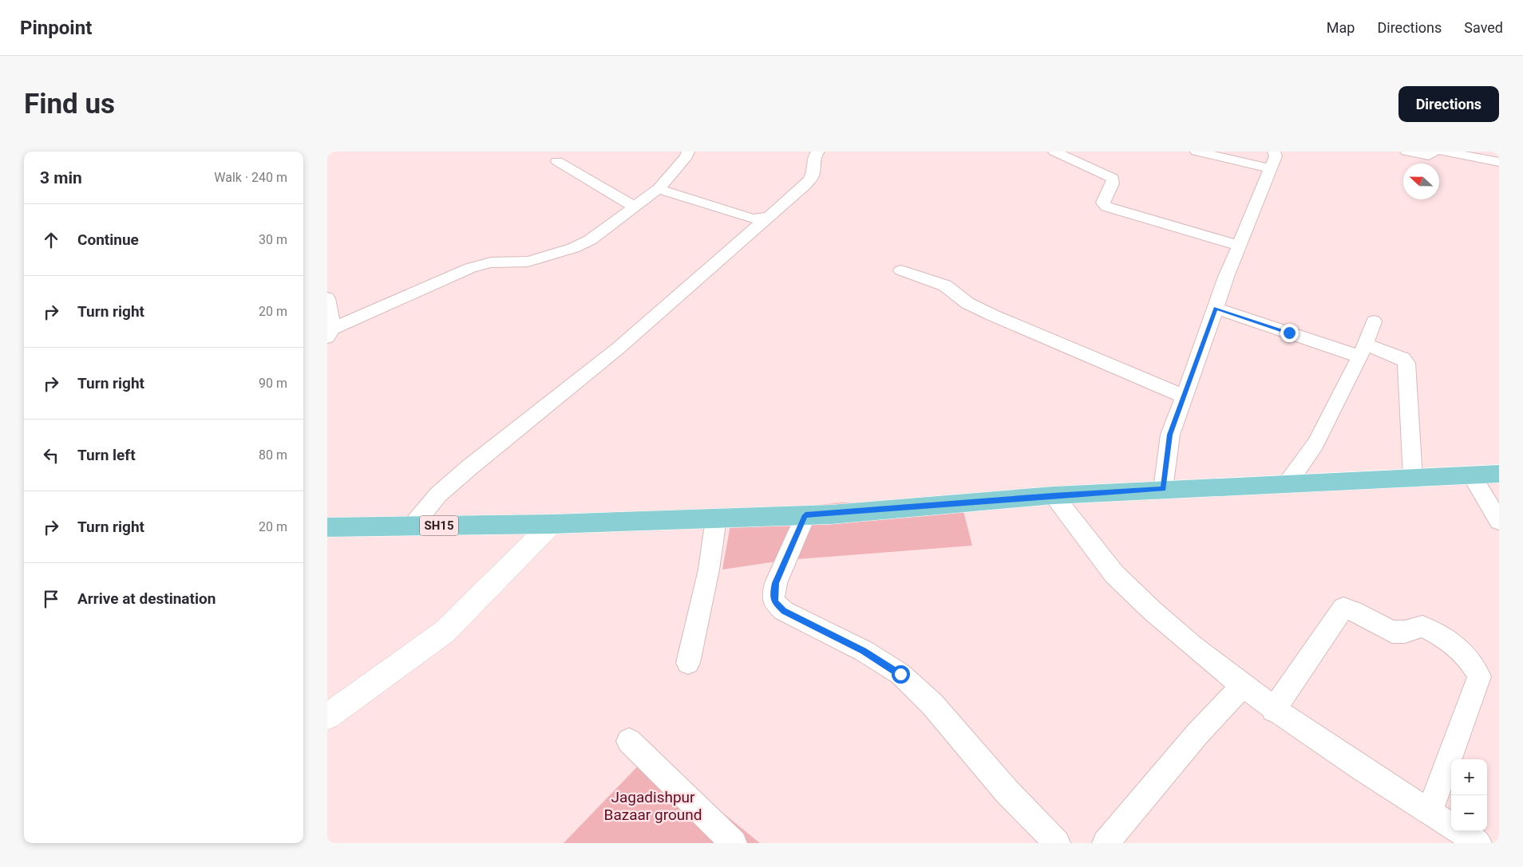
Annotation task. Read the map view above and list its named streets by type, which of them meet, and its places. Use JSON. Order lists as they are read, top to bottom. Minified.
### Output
{"streets":{"main road":["SH15"]},"parks":["Jagadishpur Bazaar ground"],"north":"left","page":{"header":"Pinpoint","nav":["Map","Directions","Saved"],"buttons":"Directions","title":"Find us","heading":["3 min","Walk · 240 m"],"list":[["Continue","30 m"],["Turn right","20 m"],["Turn right","90 m"],["Turn left","80 m"],["Turn right","20 m"],"Arrive at destination"],"map_buttons":["+","−"]}}
